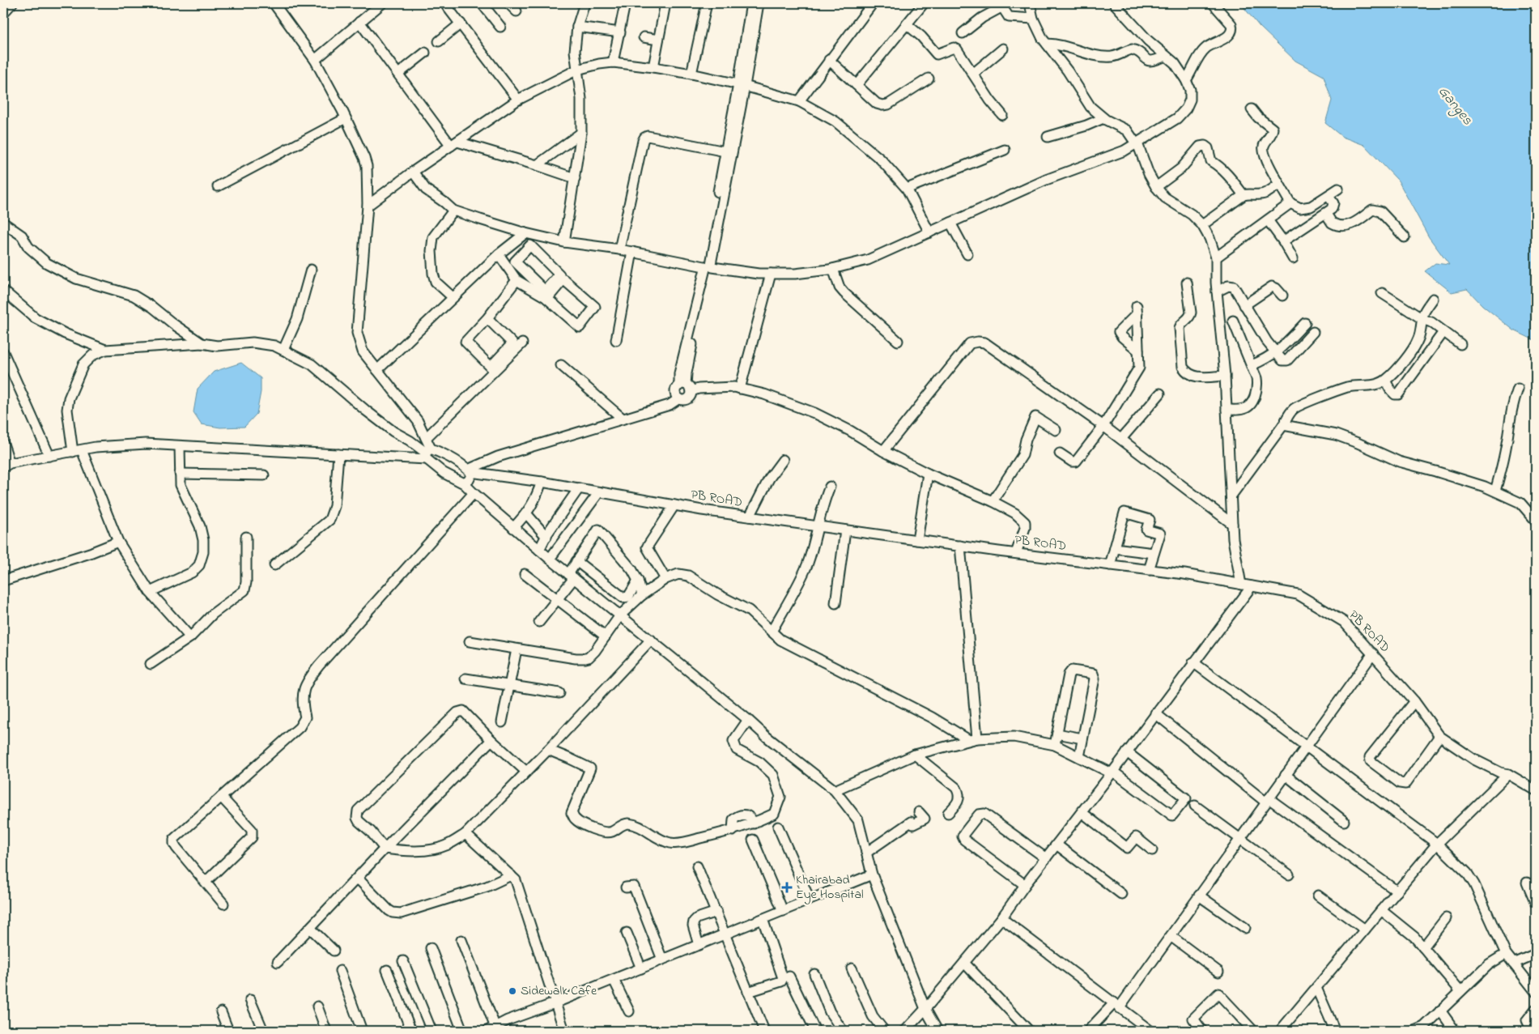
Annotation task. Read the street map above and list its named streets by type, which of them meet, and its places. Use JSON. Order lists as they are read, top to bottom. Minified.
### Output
{"streets":{"street":["PB ROAD"]},"water":["Ganges"],"places":{"health":["Khairabad Eye Hospital"],"other":["Sidewalk Cafe"]}}
